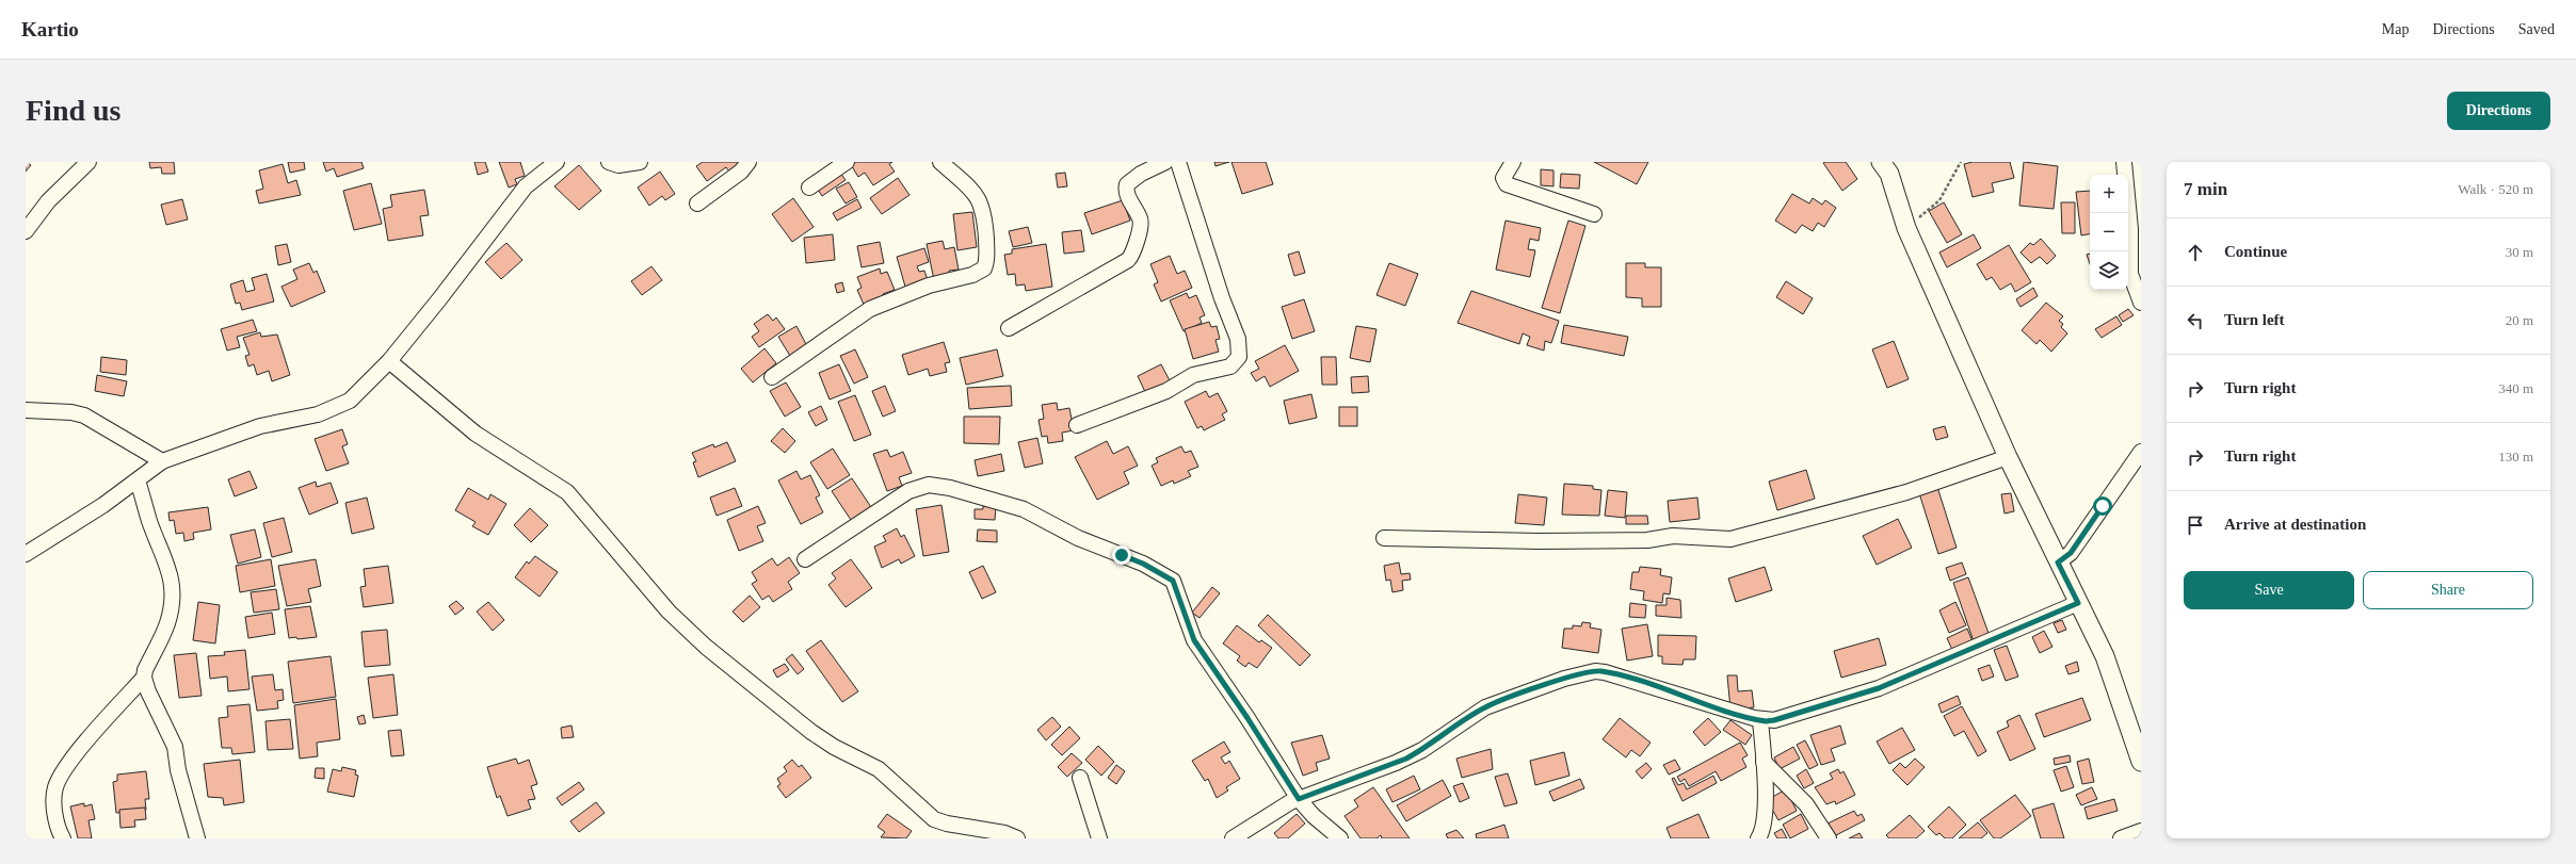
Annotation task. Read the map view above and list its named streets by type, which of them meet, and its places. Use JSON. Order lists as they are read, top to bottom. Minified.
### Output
{"page":{"header":"Kartio","nav":["Map","Directions","Saved"],"buttons":["Directions",["Save","Share"]],"title":"Find us","heading":["7 min","Walk · 520 m"],"map_buttons":["+","−"],"list":[["Continue","30 m"],["Turn left","20 m"],["Turn right","340 m"],["Turn right","130 m"],"Arrive at destination"]}}
